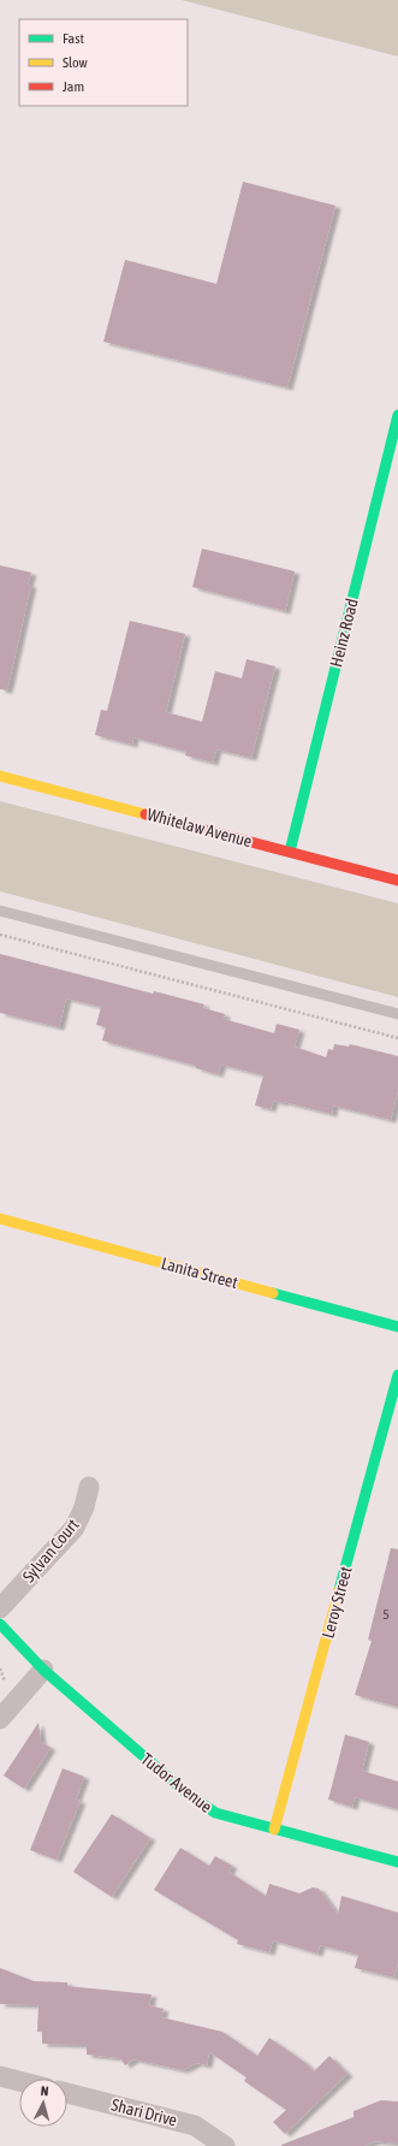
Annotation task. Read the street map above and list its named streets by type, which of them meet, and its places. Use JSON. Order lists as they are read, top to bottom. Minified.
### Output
{"streets":{"street":["Heinz Road","Whitelaw Avenue","Lanita Street","Sylvan Court","Leroy Street","Tudor Avenue","Shari Drive"]},"crossings":[["Heinz Road","Whitelaw Avenue"],["Leroy Street","Tudor Avenue"]],"house_numbers":["5"],"legend":["Fast","Slow","Jam"],"north":"top"}
